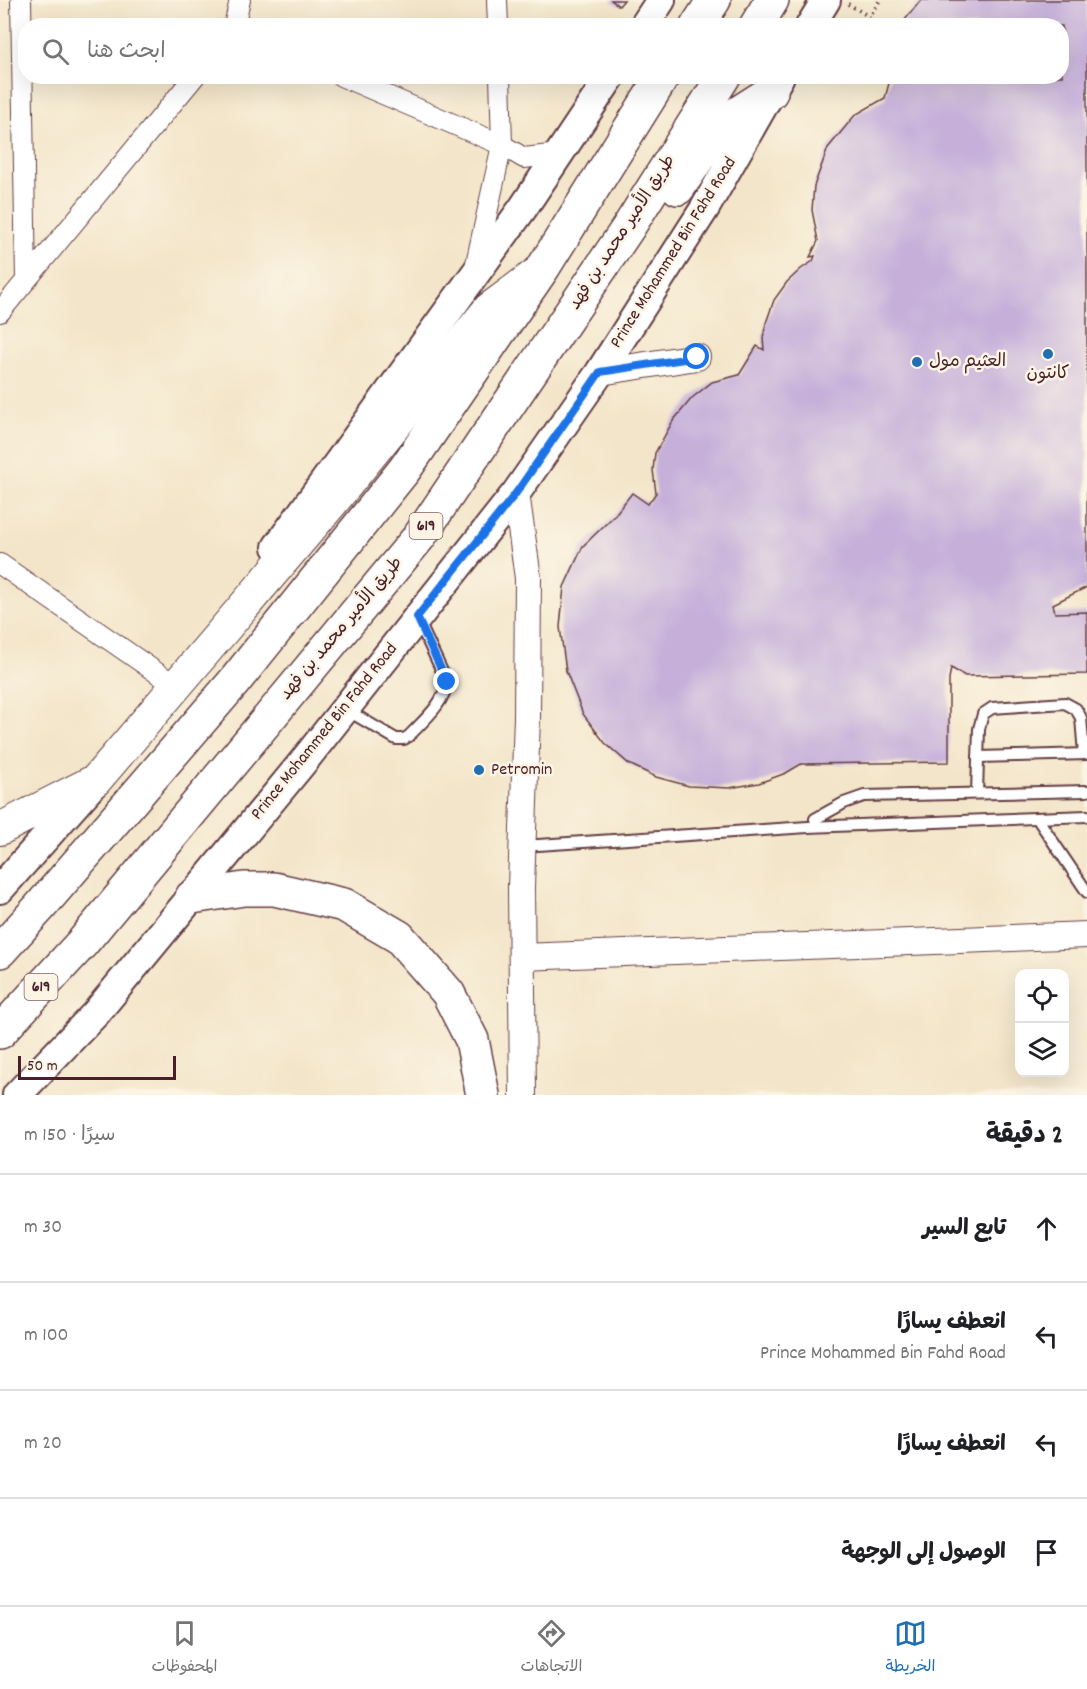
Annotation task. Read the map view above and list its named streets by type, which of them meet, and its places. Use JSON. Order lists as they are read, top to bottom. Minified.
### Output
{"streets":{"highway":["طريق الأمير محمد بن فهد","619"],"main road":["Prince Mohammed Bin Fahd Road"]},"places":["كانتون","العثيم مول","Petromin"],"scale_bar":"50 m","page":{"search":"ابحث هنا","scale":"50 m","heading":["2 دقيقة","سيرًا · 150 m"],"list":[["تابع السير","30 m"],["انعطف يسارًا","Prince Mohammed Bin Fahd Road","100 m"],["انعطف يسارًا","20 m"],"الوصول إلى الوجهة"],"nav":["الخريطة","الاتجاهات","المحفوظات"]}}
